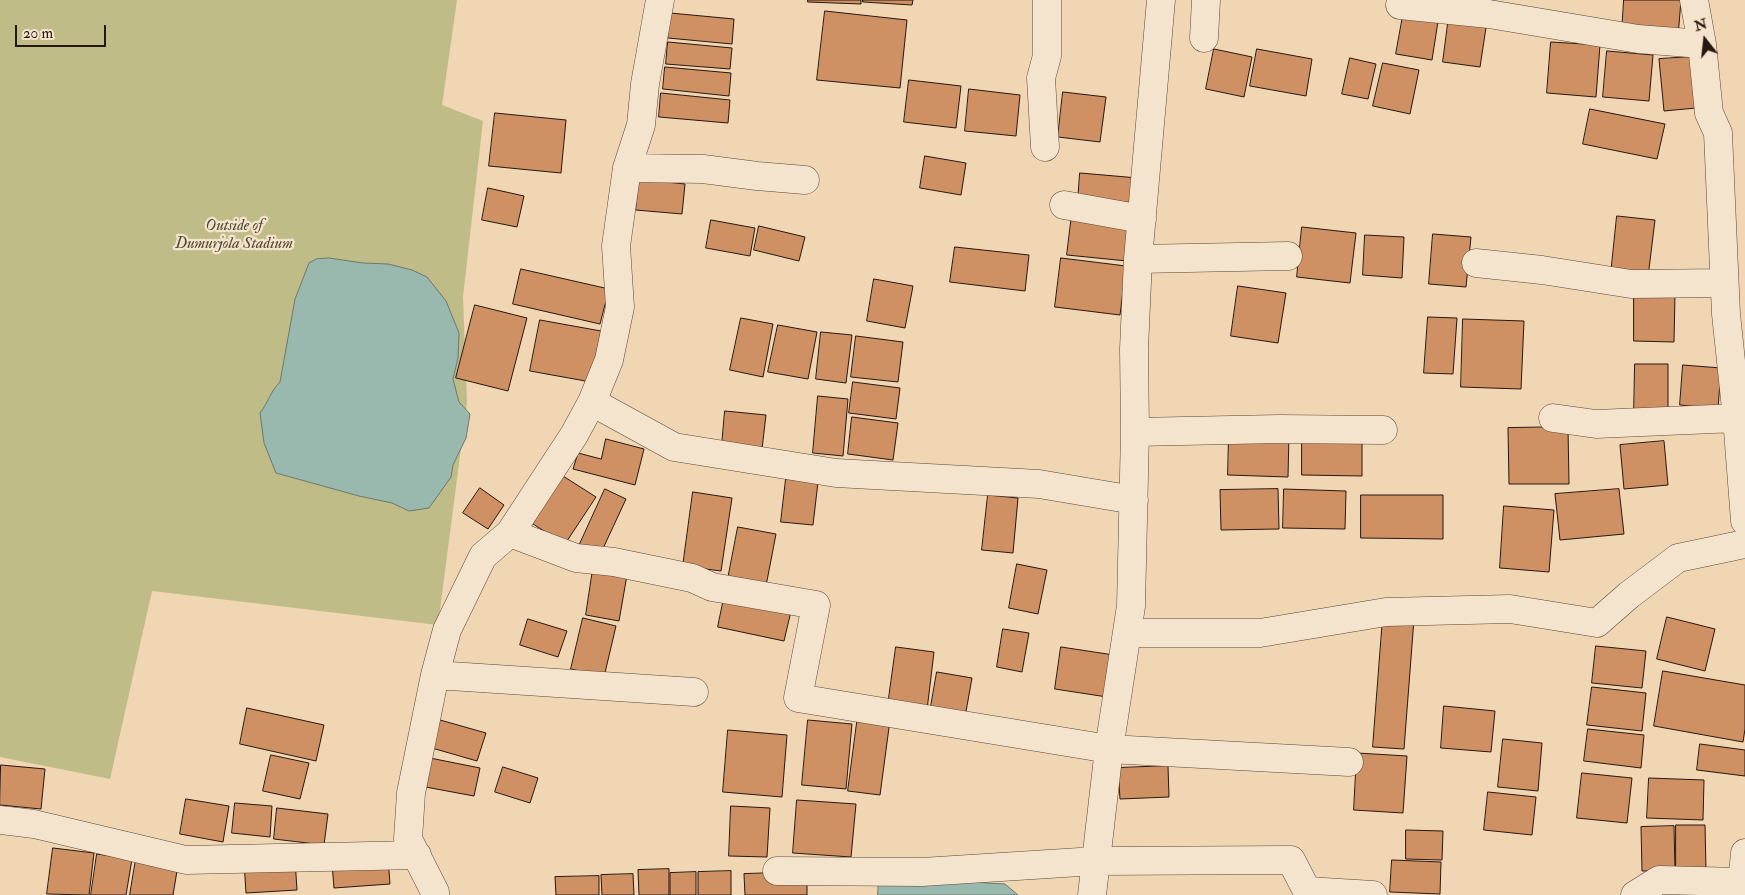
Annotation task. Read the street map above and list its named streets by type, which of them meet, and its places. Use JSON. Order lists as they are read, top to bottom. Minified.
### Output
{"parks":["Outside of Dumurjola Stadium"],"scale_bar":"20 m","north":"top"}
